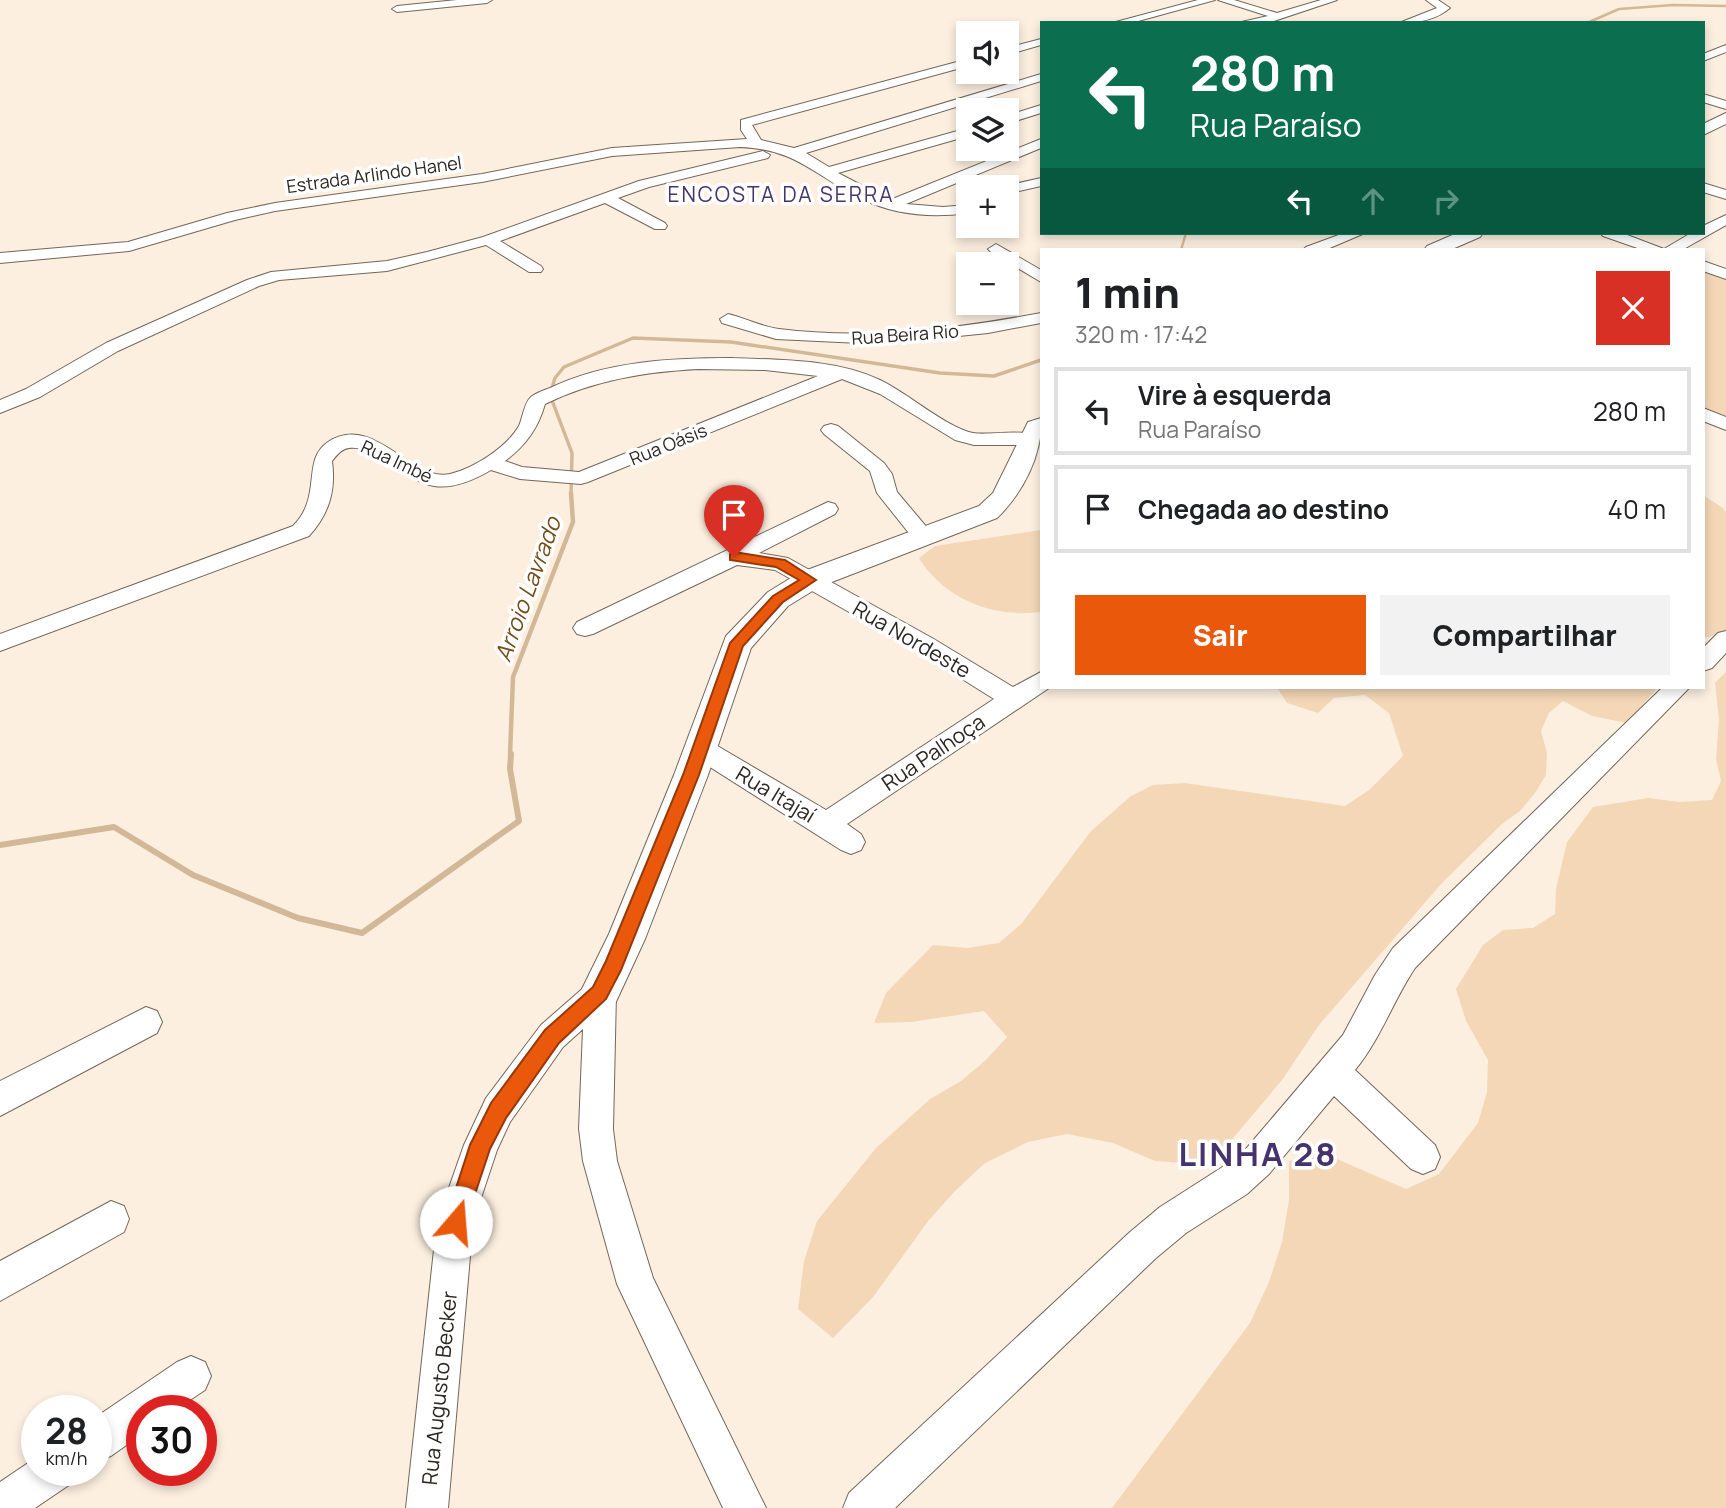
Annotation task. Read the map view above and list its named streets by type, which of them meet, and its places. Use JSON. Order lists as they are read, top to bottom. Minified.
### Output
{"streets":{"main road":["Rua Augusto Becker"],"street":["Estrada Arlindo Hanel","Rua Beira Rio","Rua Oásis","Rua Imbé","Rua Nordeste","Rua Palhoça","Rua Itajaí"]},"crossings":[["Rua Oásis","Rua Imbé"],["Rua Imbé","Rua Augusto Becker"],["Rua Nordeste","Rua Palhoça"],["Rua Nordeste","Rua Augusto Becker"],["Rua Palhoça","Rua Itajaí"],["Rua Itajaí","Rua Augusto Becker"]],"districts":["ENCOSTA DA SERRA","LINHA 28"],"water":["Arroio Lavrado"],"page":{"map_buttons":["+","−"],"turn":["280 m","Rua Paraíso"],"heading":["1 min","320 m · 17:42"],"list":[{"name":"Vire à esquerda","note":"Rua Paraíso","value":"280 m"},{"name":"Chegada ao destino","value":"40 m"}],"buttons":["Sair","Compartilhar"],"speed":"28 km/h","limit":"30"}}
